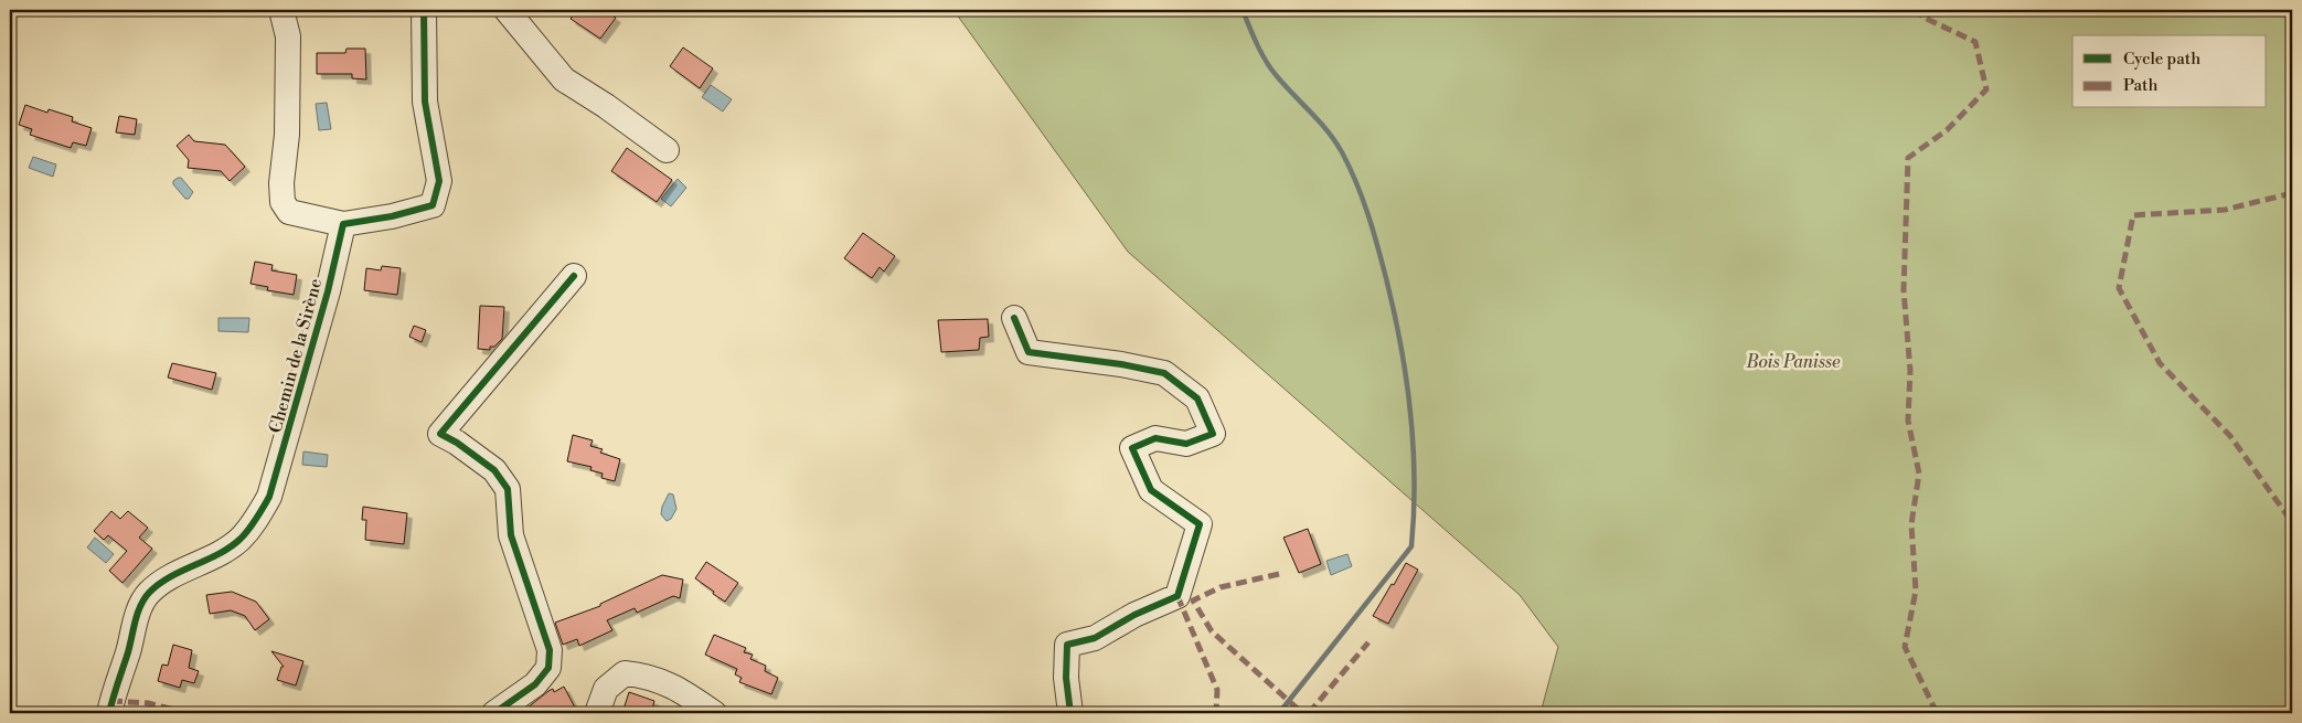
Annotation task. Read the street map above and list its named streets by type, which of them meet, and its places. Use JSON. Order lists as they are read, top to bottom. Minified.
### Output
{"streets":{"street":["Chemin de la Sirène"]},"parks":["Bois Panisse"],"legend":["Cycle path","Path"]}
